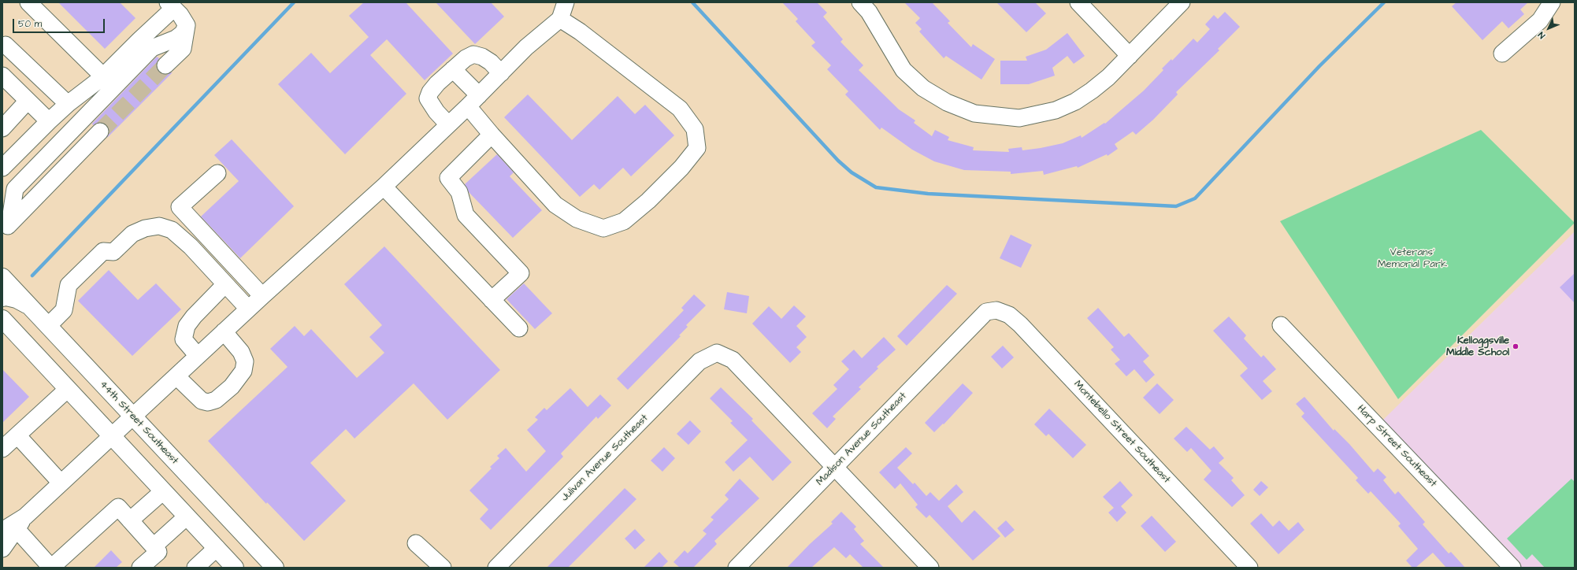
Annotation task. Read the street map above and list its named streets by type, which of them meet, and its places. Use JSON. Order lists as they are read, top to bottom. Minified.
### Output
{"streets":{"main road":["44th Street Southeast"],"street":["Montebello Street Southeast","Madison Avenue Southeast","Harp Street Southeast","Julivan Avenue Southeast"]},"crossings":[["Montebello Street Southeast","Madison Avenue Southeast"],["Madison Avenue Southeast","Julivan Avenue Southeast"]],"parks":["Veterans' Memorial Park"],"places":["Kelloggsville Middle School"],"scale_bar":"50 m","north":"bottom left"}
